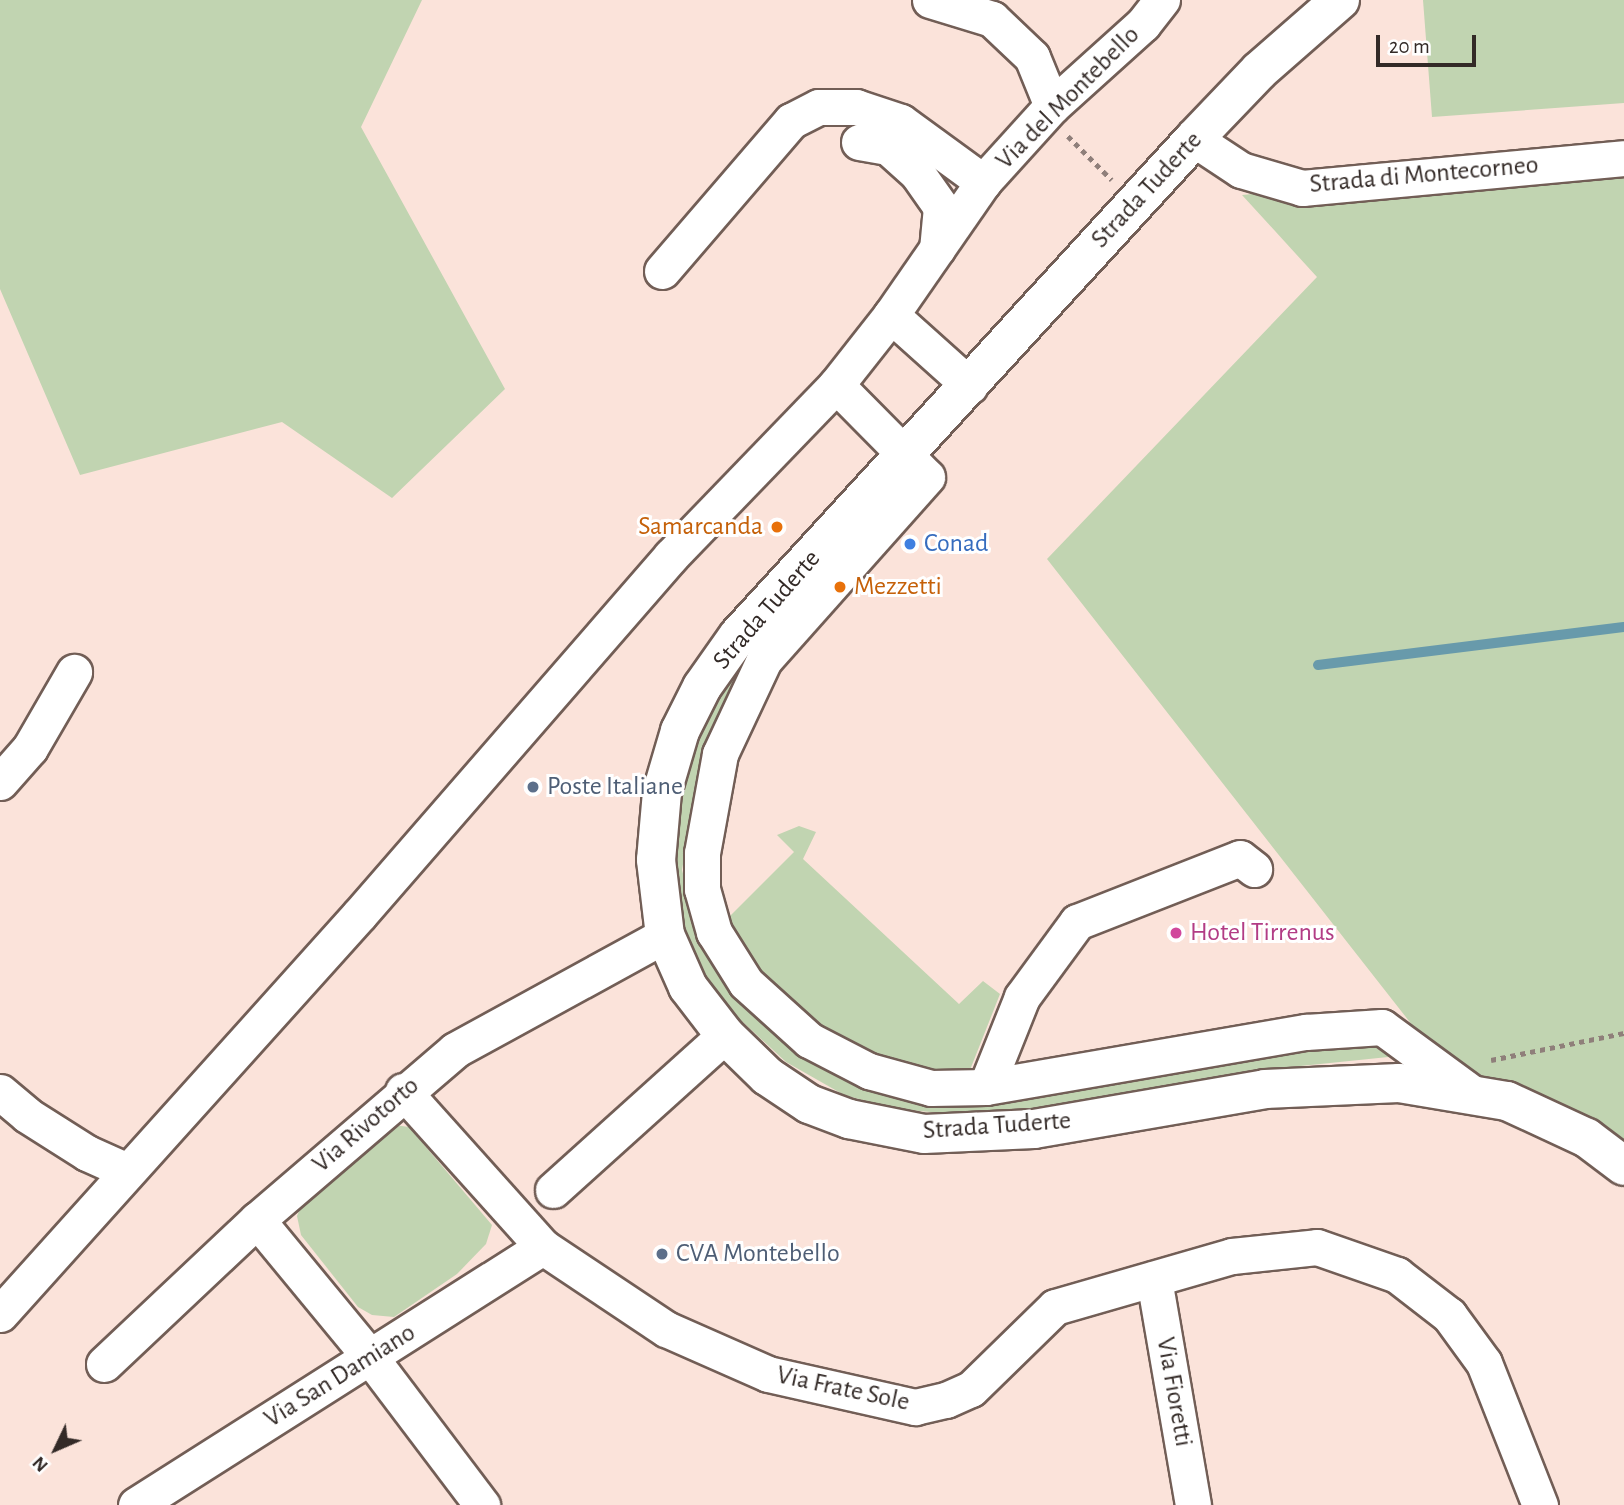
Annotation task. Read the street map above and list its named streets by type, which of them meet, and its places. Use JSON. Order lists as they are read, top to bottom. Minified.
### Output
{"streets":{"main road":["Strada Tuderte"],"street":["Via del Montebello","Strada di Montecorneo","Via Rivotorto","Via San Damiano","Via Frate Sole","Via Fioretti"]},"crossings":[["Strada di Montecorneo","Strada Tuderte"],["Strada Tuderte","Via Rivotorto"],["Via Rivotorto","Via Frate Sole"],["Via San Damiano","Via Frate Sole"],["Via Frate Sole","Via Fioretti"]],"places":["Samarcanda","Conad","Mezzetti","Poste Italiane","Hotel Tirrenus","CVA Montebello"],"scale_bar":"20 m","north":"bottom left"}
